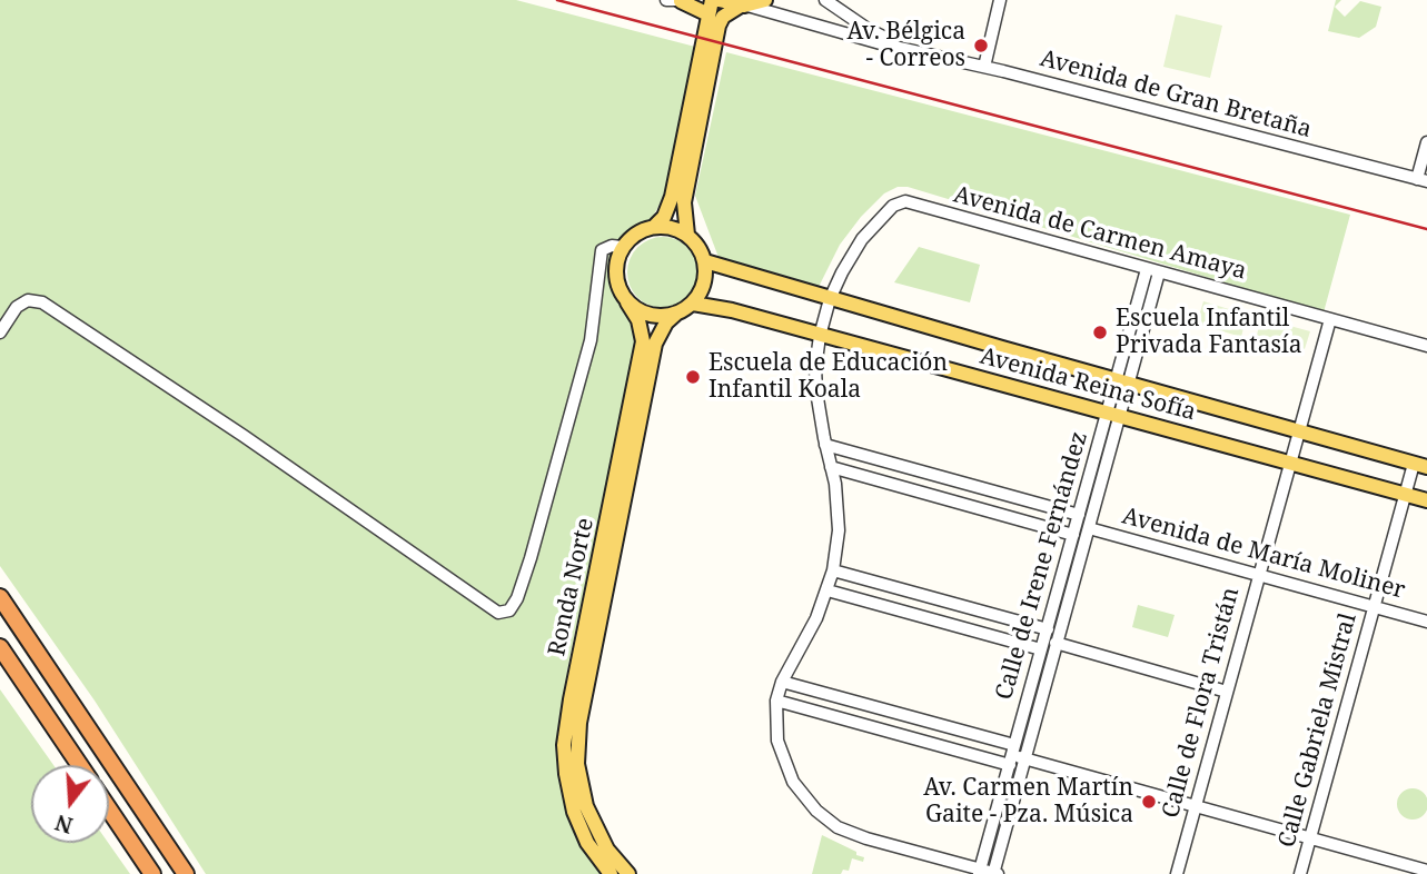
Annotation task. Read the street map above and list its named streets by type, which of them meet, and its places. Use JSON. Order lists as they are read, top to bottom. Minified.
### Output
{"streets":{"main road":["Avenida Reina Sofía","Ronda Norte"],"street":["Avenida de Gran Bretaña","Avenida de Carmen Amaya","Avenida de María Moliner","Calle de Irene Fernández","Calle de Flora Tristán","Calle Gabriela Mistral"]},"crossings":[["Avenida de Carmen Amaya","Avenida Reina Sofía"],["Avenida de Carmen Amaya","Calle de Irene Fernández"],["Avenida de Carmen Amaya","Calle de Flora Tristán"],["Avenida Reina Sofía","Calle de Irene Fernández"],["Avenida Reina Sofía","Ronda Norte"],["Avenida Reina Sofía","Calle de Flora Tristán"],["Avenida Reina Sofía","Calle Gabriela Mistral"],["Avenida de María Moliner","Calle de Irene Fernández"],["Avenida de María Moliner","Calle de Flora Tristán"],["Avenida de María Moliner","Calle Gabriela Mistral"]],"places":["Av. Bélgica - Correos","Escuela Infantil Privada Fantasía","Escuela de Educación Infantil Koala","Av. Carmen Martín Gaite - Pza. Música"],"north":"bottom"}
